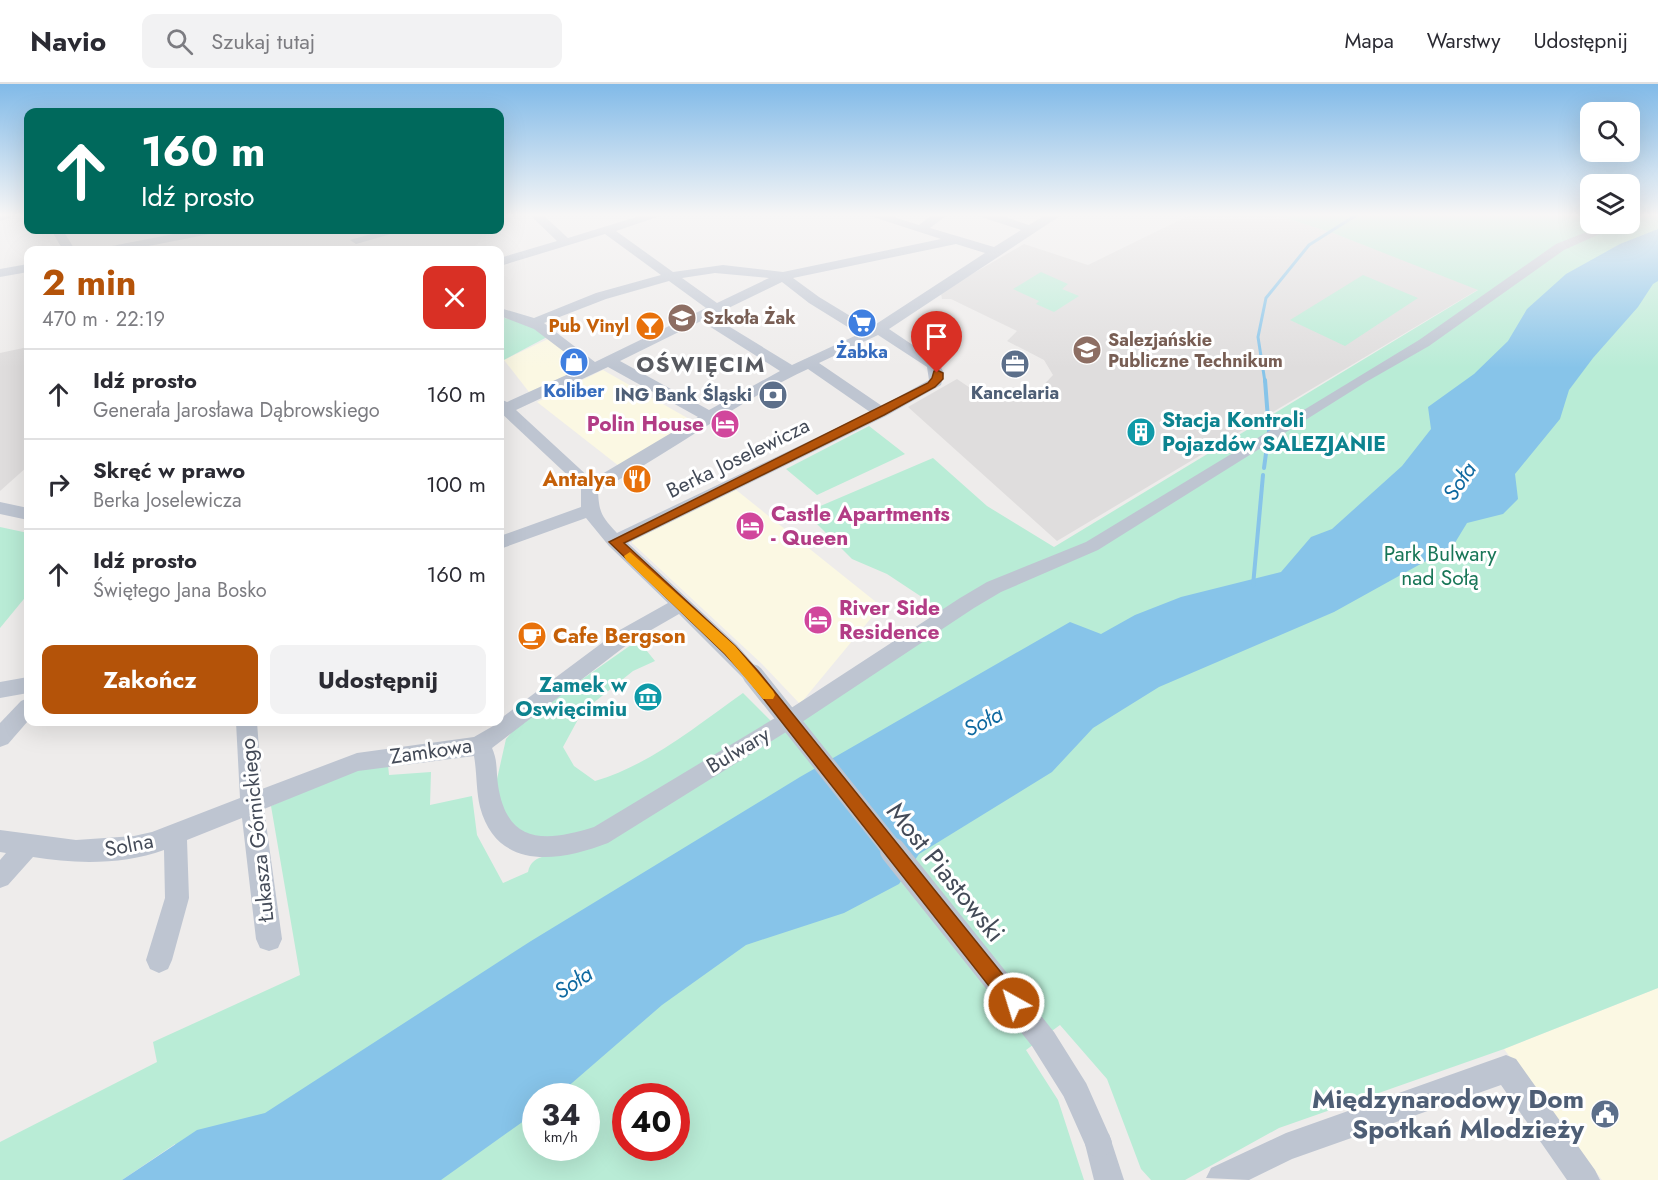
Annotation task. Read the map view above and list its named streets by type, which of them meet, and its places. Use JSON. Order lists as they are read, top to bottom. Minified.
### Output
{"streets":{"street":["Berka Joselewicza","Bulwary","Zamkowa","Łukasza Górnickiego","Solna","Most Piastowski"]},"crossings":[["Berka Joselewicza","Most Piastowski"],["Bulwary","Zamkowa"],["Zamkowa","Łukasza Górnickiego"],["Zamkowa","Solna"],["Zamkowa","Most Piastowski"],["Łukasza Górnickiego","Solna"]],"districts":["OŚWIĘCIM"],"water":["Soła"],"parks":["Park Bulwary nad Sołą"],"places":{"school or university":["Szkoła Żak","Salezjańskie Publiczne Technikum"],"supermarket":["Żabka"],"bar":["Pub Vinyl"],"shop":["Koliber"],"office":["Kancelaria"],"bank":["ING Bank Śląski"],"hotel":["Polin House","Castle Apartments - Queen","River Side Residence"],"building":["Stacja Kontroli Pojazdów SALEZJANIE"],"restaurant":["Antalya"],"cafe":["Cafe Bergson"],"museum":["Zamek w Oswięcimiu"],"public building":["Międzynarodowy Dom Spotkań Mlodzieży"]},"page":{"header":"Navio","search":"Szukaj tutaj","nav":["Mapa","Warstwy","Udostępnij"],"turn":["160 m","Idź prosto"],"heading":["2 min","470 m · 22:19"],"list":[{"name":"Idź prosto","note":"Generała Jarosława Dąbrowskiego","value":"160 m"},{"name":"Skręć w prawo","note":"Berka Joselewicza","value":"100 m"},{"name":"Idź prosto","note":"Świętego Jana Bosko","value":"160 m"}],"buttons":["Zakończ","Udostępnij"],"speed":"34 km/h","limit":"40"}}
